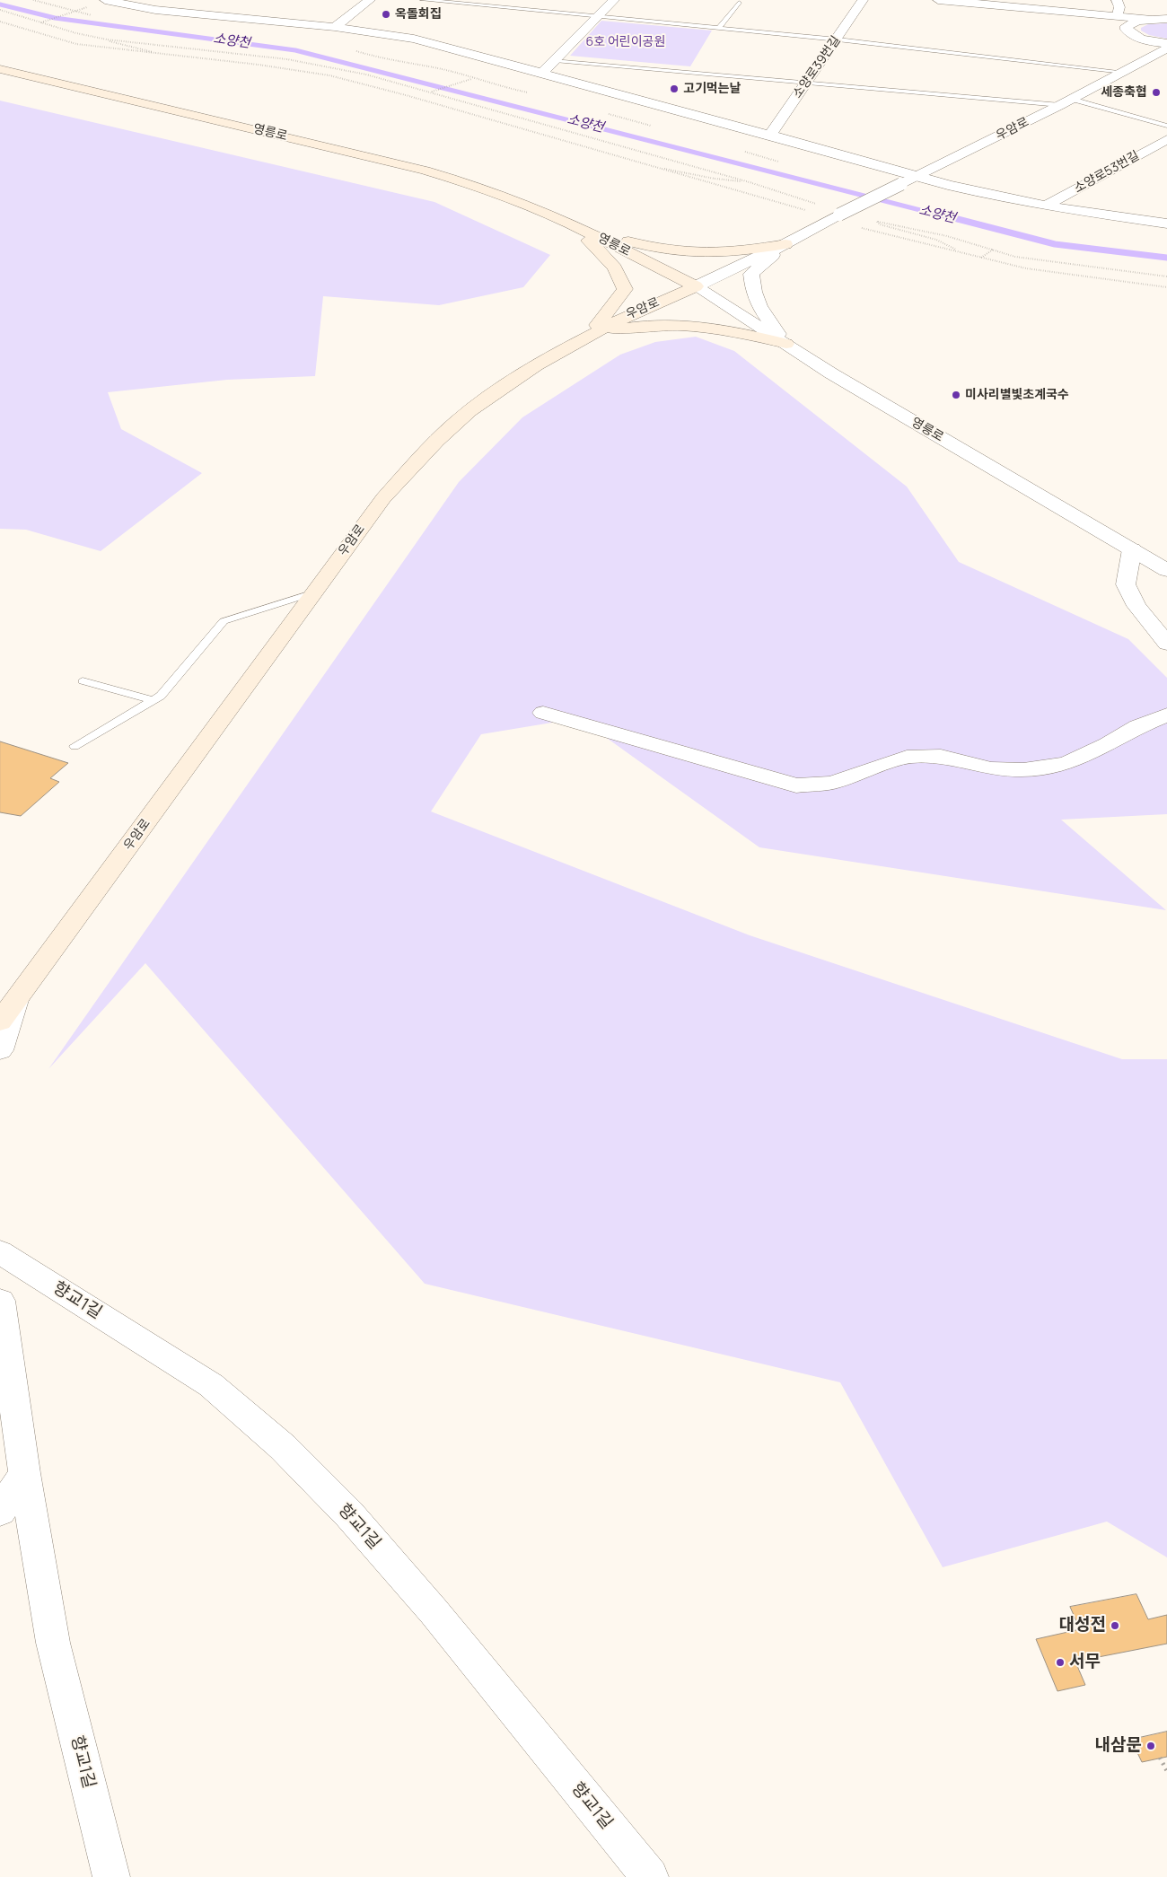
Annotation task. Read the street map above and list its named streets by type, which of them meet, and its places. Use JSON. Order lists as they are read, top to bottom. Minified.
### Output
{"streets":{"main road":["우암로","영릉로"],"street":["소양로39번길","소양로53번길","향교1길"]},"crossings":[["우암로","영릉로"]],"water":["소양천"],"parks":["6호 어린이공원"],"places":["옥돌회집","고기먹는날","세종축협","미사리별빛초계국수","대성전","서무","내삼문"]}
